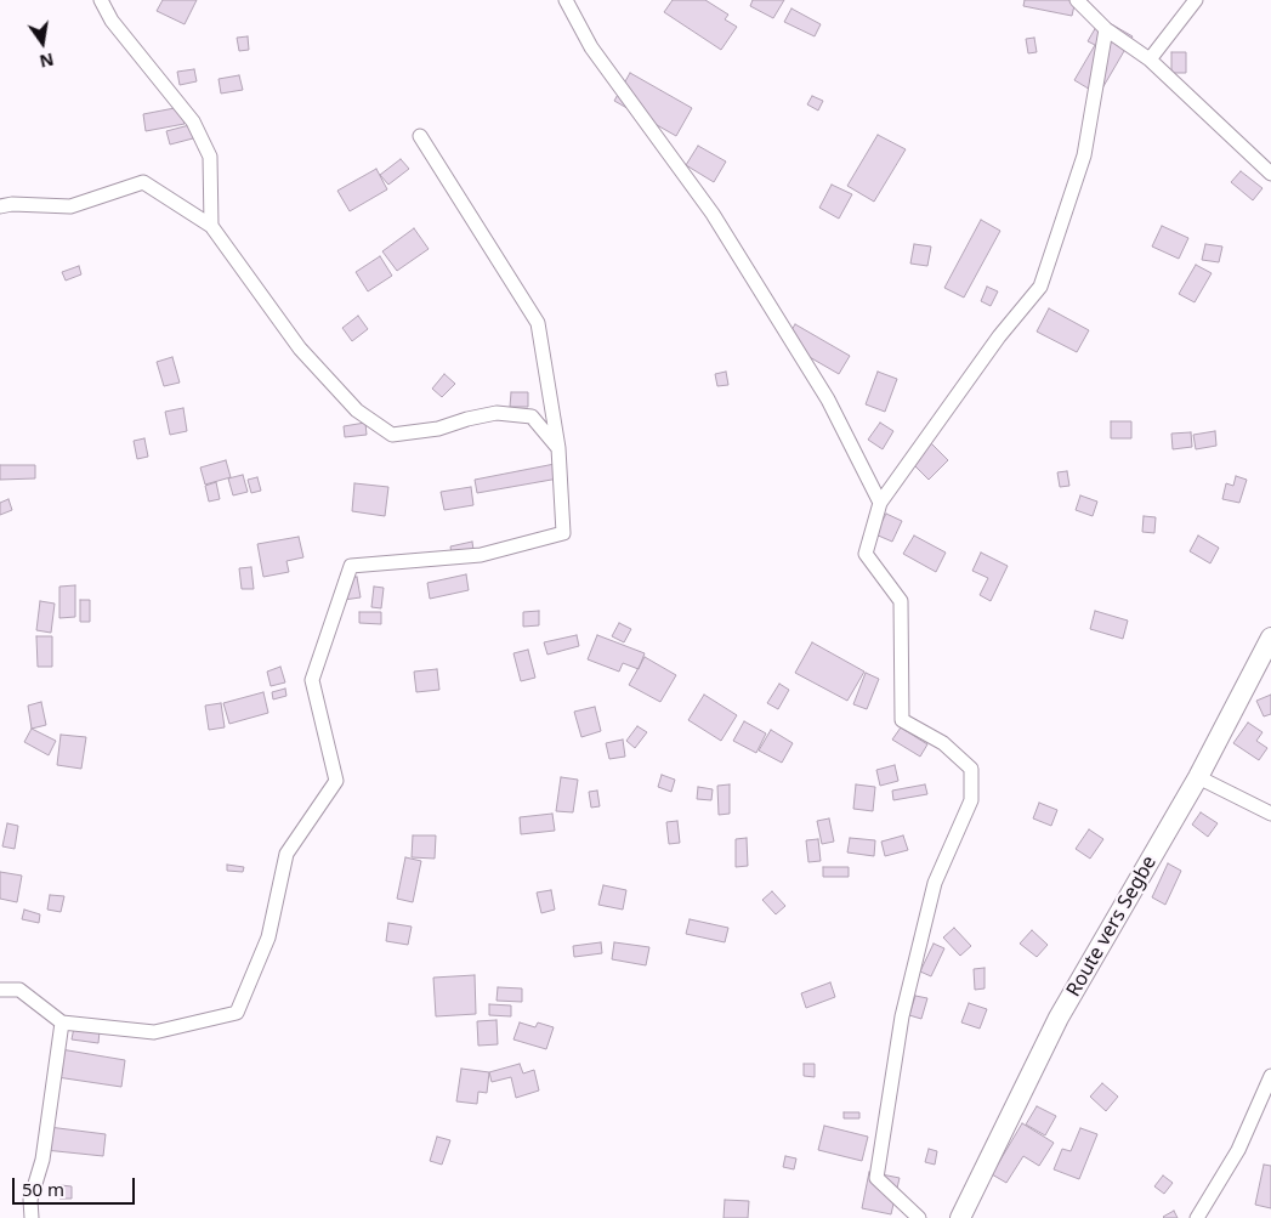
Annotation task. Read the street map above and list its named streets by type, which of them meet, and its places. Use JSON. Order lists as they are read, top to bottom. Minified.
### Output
{"streets":{"main road":["Route vers Segbe"]},"scale_bar":"50 m","north":"bottom"}
